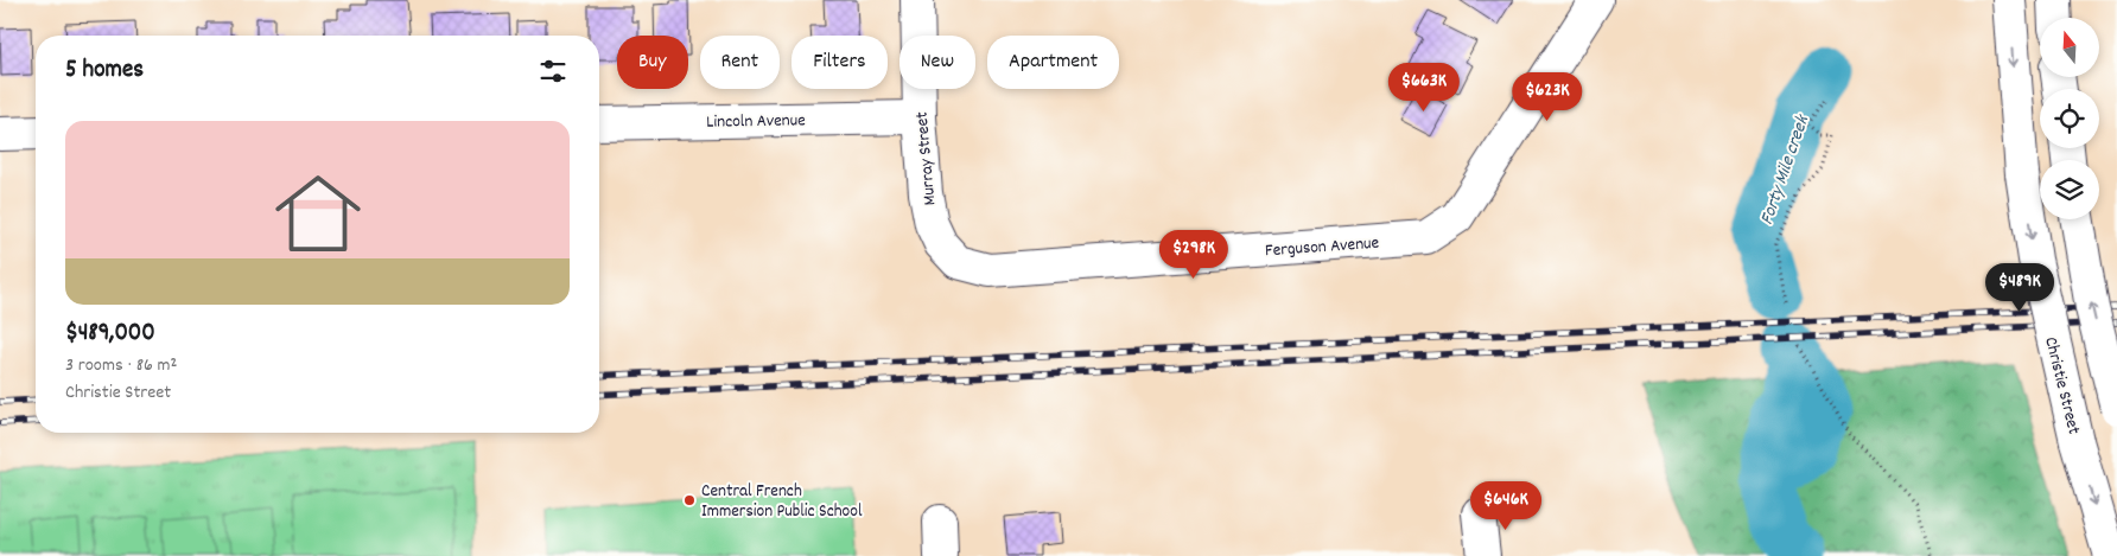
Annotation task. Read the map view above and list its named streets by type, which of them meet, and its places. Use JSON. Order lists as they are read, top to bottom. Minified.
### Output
{"streets":{"street":["Lincoln Avenue","Murray Street","Ferguson Avenue","Christie Street"]},"crossings":[["Lincoln Avenue","Murray Street"],["Murray Street","Ferguson Avenue"]],"water":["Forty Mile creek"],"places":["Central French Immersion Public School"],"north":"top","page":{"chip":["Buy","Rent","Filters","New","Apartment"],"heading":"5 homes","price":["$663K","$623K","$298K","$489K","$646K"],"list":[{"name":"$489,000","note":"3 rooms · 86 m² · Christie Street"}]}}
